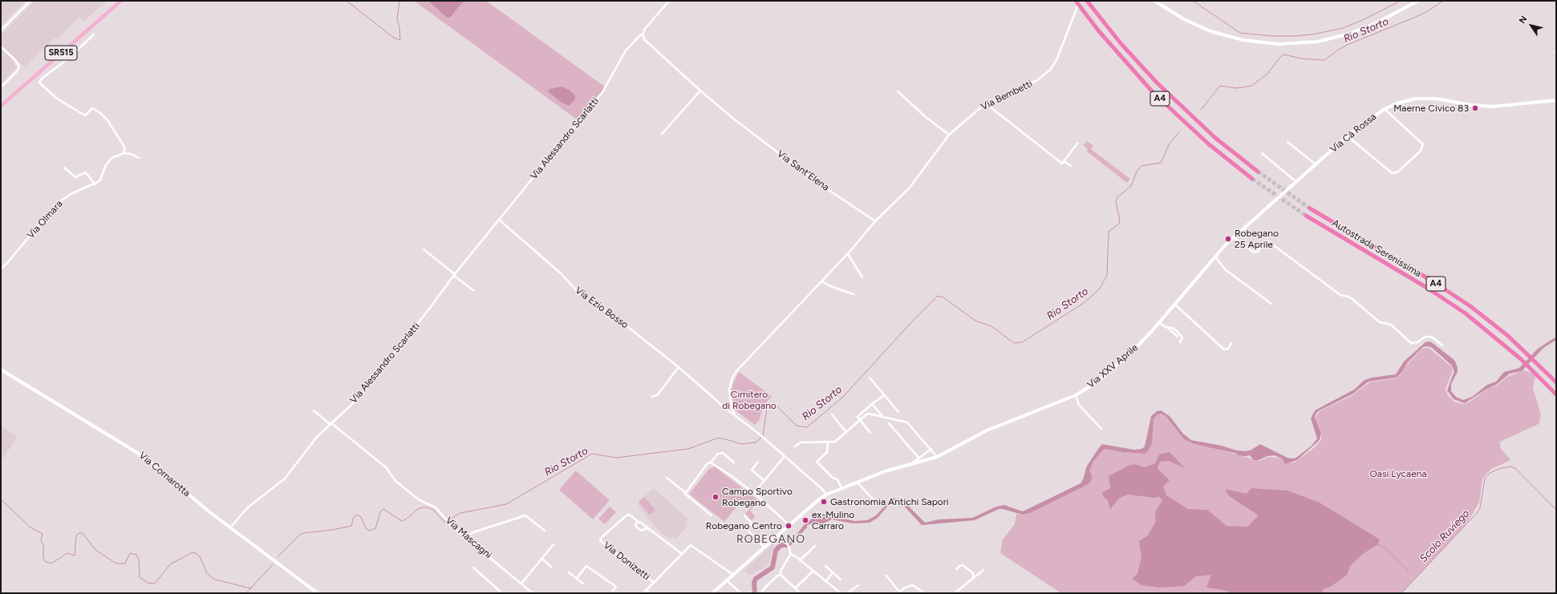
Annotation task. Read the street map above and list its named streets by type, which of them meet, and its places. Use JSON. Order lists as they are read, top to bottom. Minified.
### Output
{"streets":{"highway":["A4","Autostrada Serenissima"],"main road":["SR515","Via Cà Rossa","Via XXV Aprile","Via Cornarotta"],"street":["Via Bembetti","Via Alessandro Scarlatti","Via Sant'Elena","Via Olmara","Via Ezio Bosso","Via Mascagni","Via Donizetti"]},"crossings":[["Via Bembetti","Via Sant'Elena"],["Via Cà Rossa","Via XXV Aprile"],["Via Alessandro Scarlatti","Via Sant'Elena"],["Via Alessandro Scarlatti","Via Ezio Bosso"],["Via Alessandro Scarlatti","Via Cornarotta"],["Via Alessandro Scarlatti","Via Mascagni"],["Via XXV Aprile","Via Donizetti"]],"districts":["ROBEGANO"],"water":["Rio Storto","Scolo Ruviego"],"parks":["Cimitero di Robegano","Oasi Lycaena"],"places":["Maerne Civico 83","Robegano 25 Aprile","Campo Sportivo Robegano","Gastronomia Antichi Sapori","ex-Mulino Carraro","Robegano Centro"],"north":"top left"}
